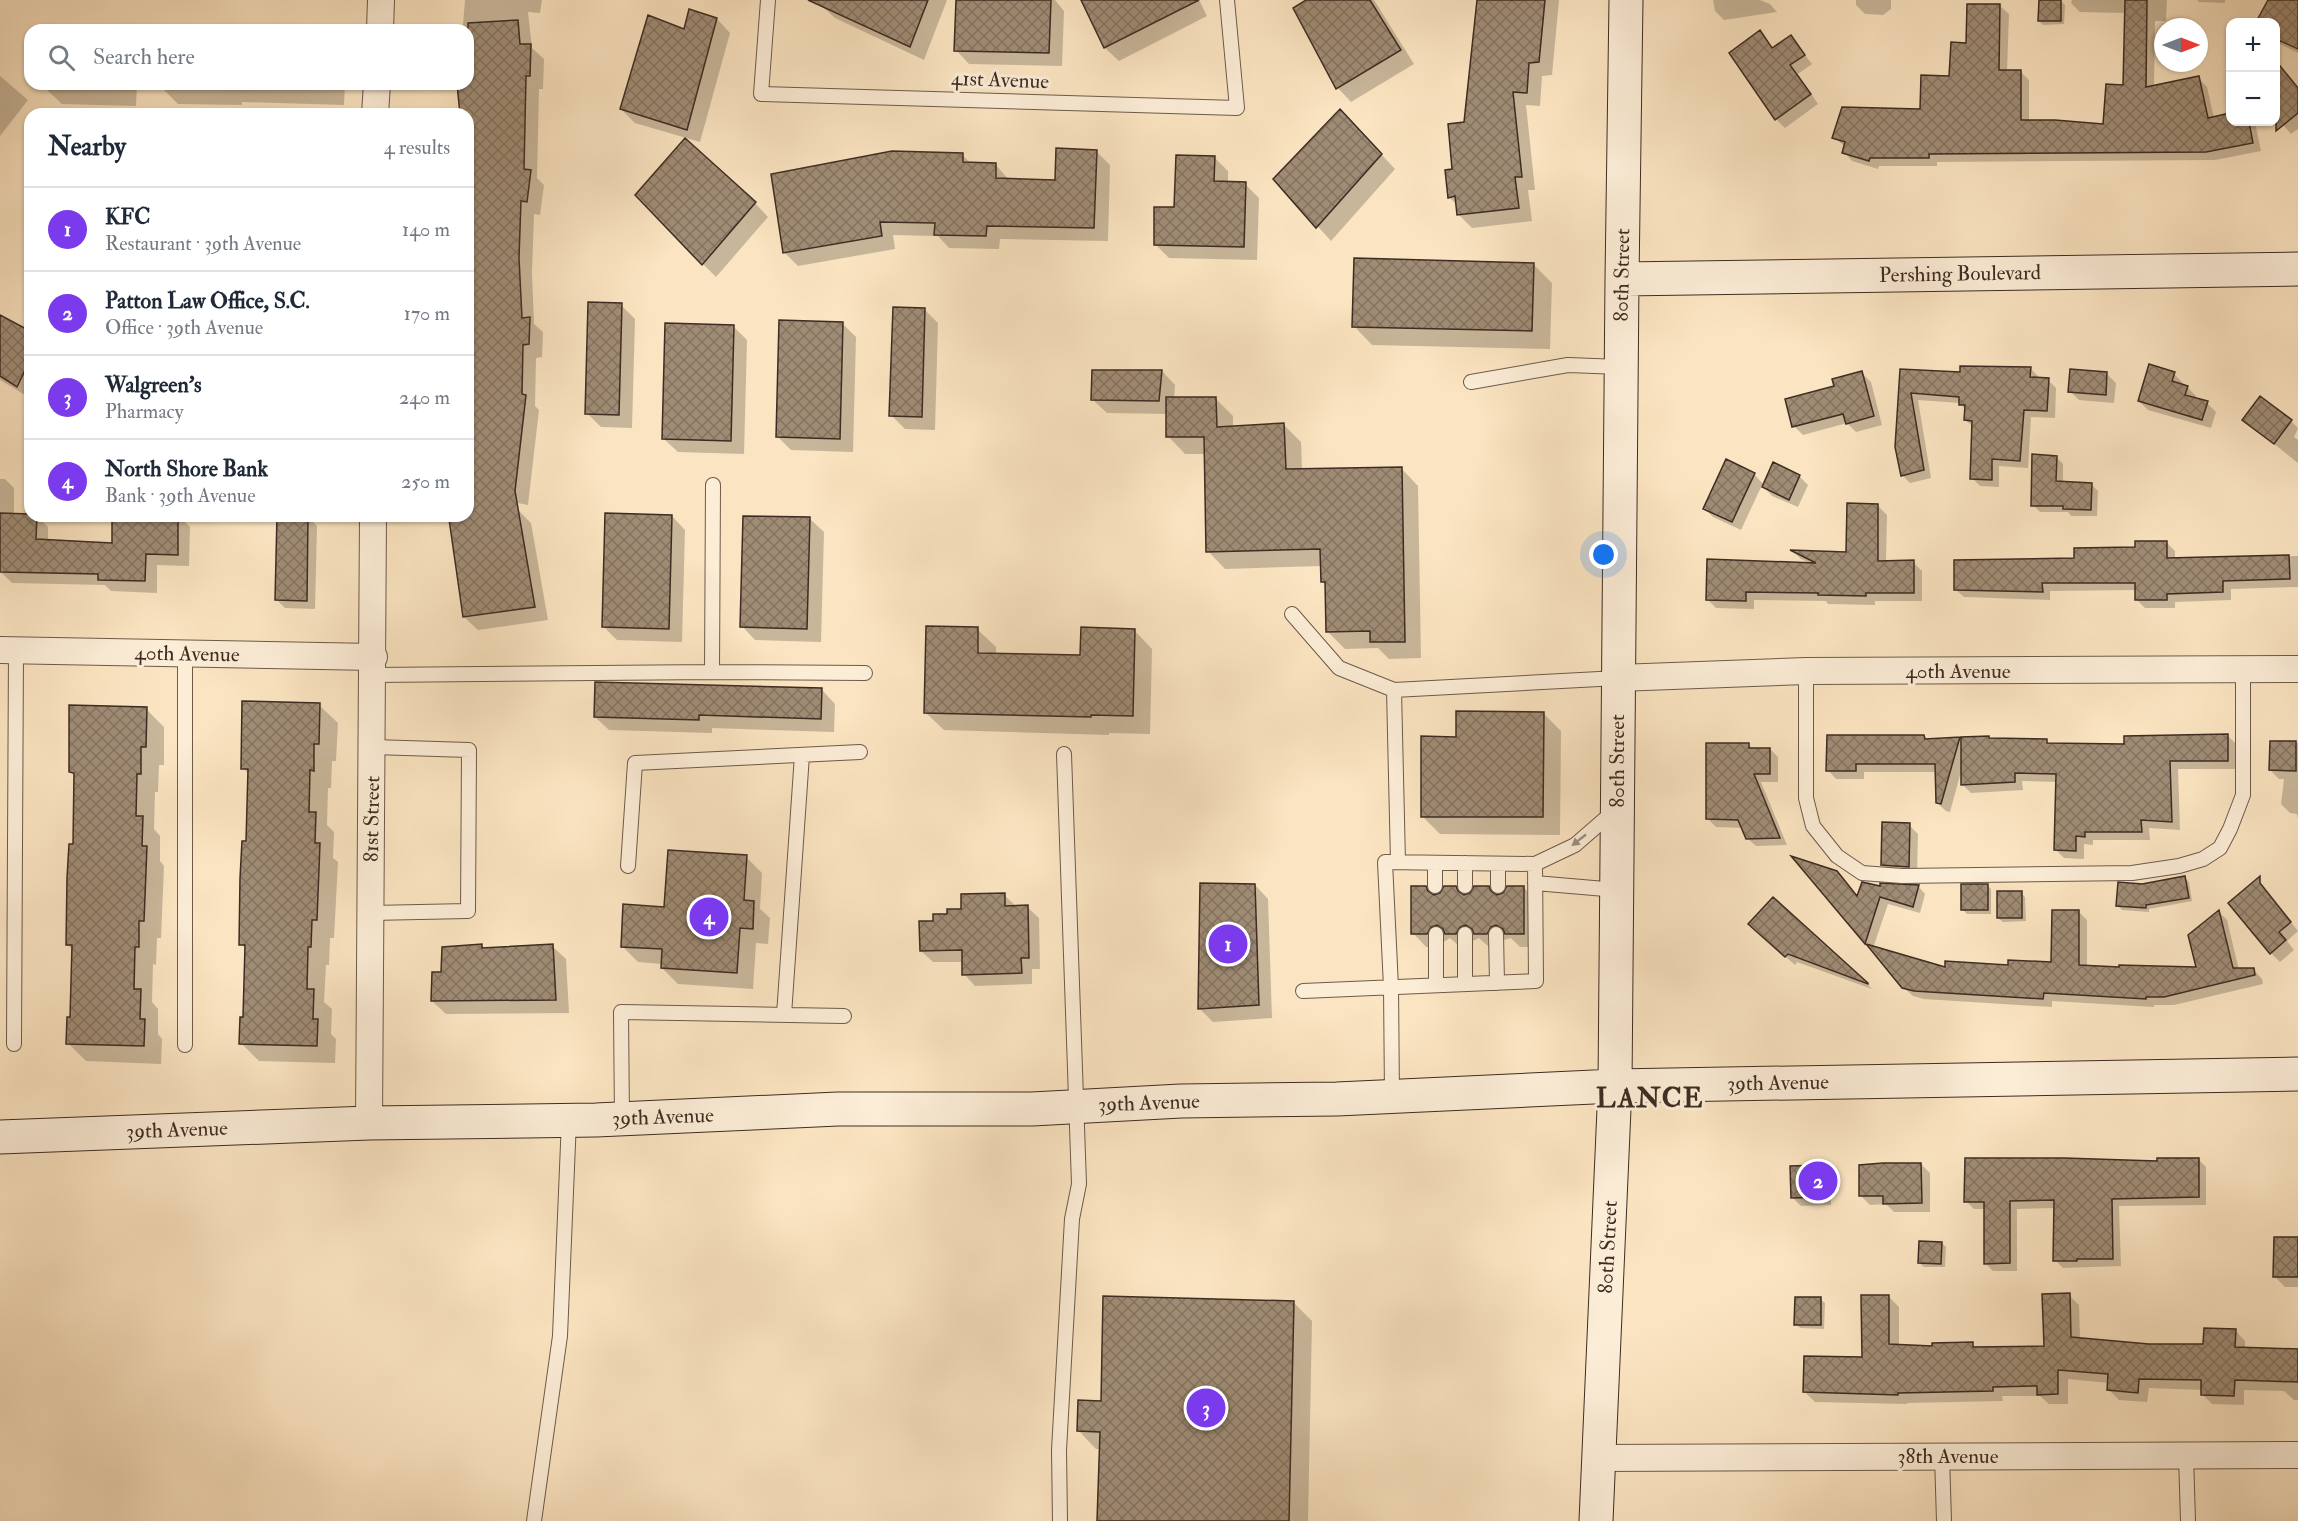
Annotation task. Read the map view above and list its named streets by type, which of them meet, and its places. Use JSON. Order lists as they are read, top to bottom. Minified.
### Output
{"streets":{"main road":["Pershing Boulevard","80th Street","39th Avenue"],"street":["40th Avenue","81st Street","38th Avenue"],"lane":["41st Avenue"]},"crossings":[["Pershing Boulevard","80th Street"],["80th Street","40th Avenue"],["80th Street","39th Avenue"],["80th Street","38th Avenue"],["40th Avenue","81st Street"],["81st Street","39th Avenue"]],"districts":["LANCE"],"north":"right","page":{"map_buttons":["+","−"],"search":"Search here","heading":["Nearby","4 results"],"list":[{"mark":"1","name":"KFC","note":"Restaurant · 39th Avenue","value":"140 m"},{"mark":"2","name":"Patton Law Office, S.C.","note":"Office · 39th Avenue","value":"170 m"},{"mark":"3","name":"Walgreen's","note":"Pharmacy","value":"240 m"},{"mark":"4","name":"North Shore Bank","note":"Bank · 39th Avenue","value":"250 m"}],"pins":["4","1","2","3"]}}
